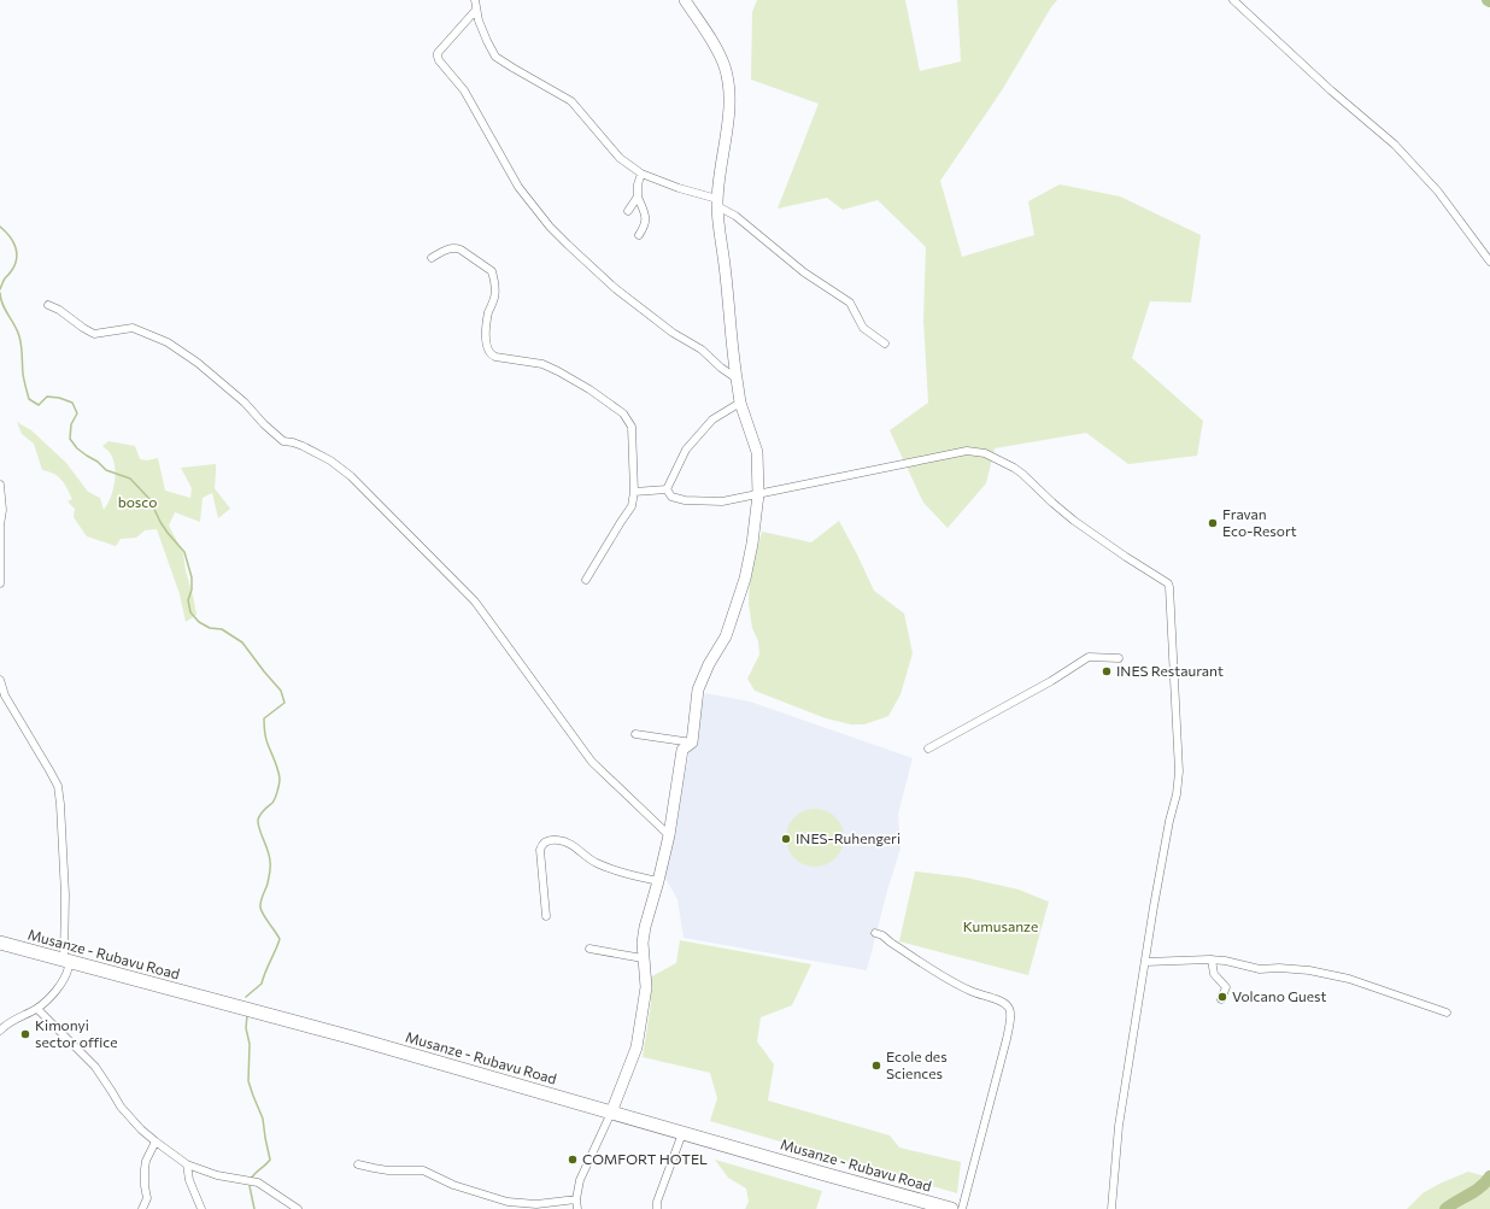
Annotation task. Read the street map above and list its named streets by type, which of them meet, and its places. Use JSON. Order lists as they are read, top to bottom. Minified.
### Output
{"streets":{"highway":["Musanze - Rubavu Road"]},"parks":["bosco","Kumusanze"],"places":["Fravan Eco-Resort","INES Restaurant","INES-Ruhengeri","Volcano Guest","Kimonyi sector office","Ecole des Sciences","COMFORT HOTEL"]}
